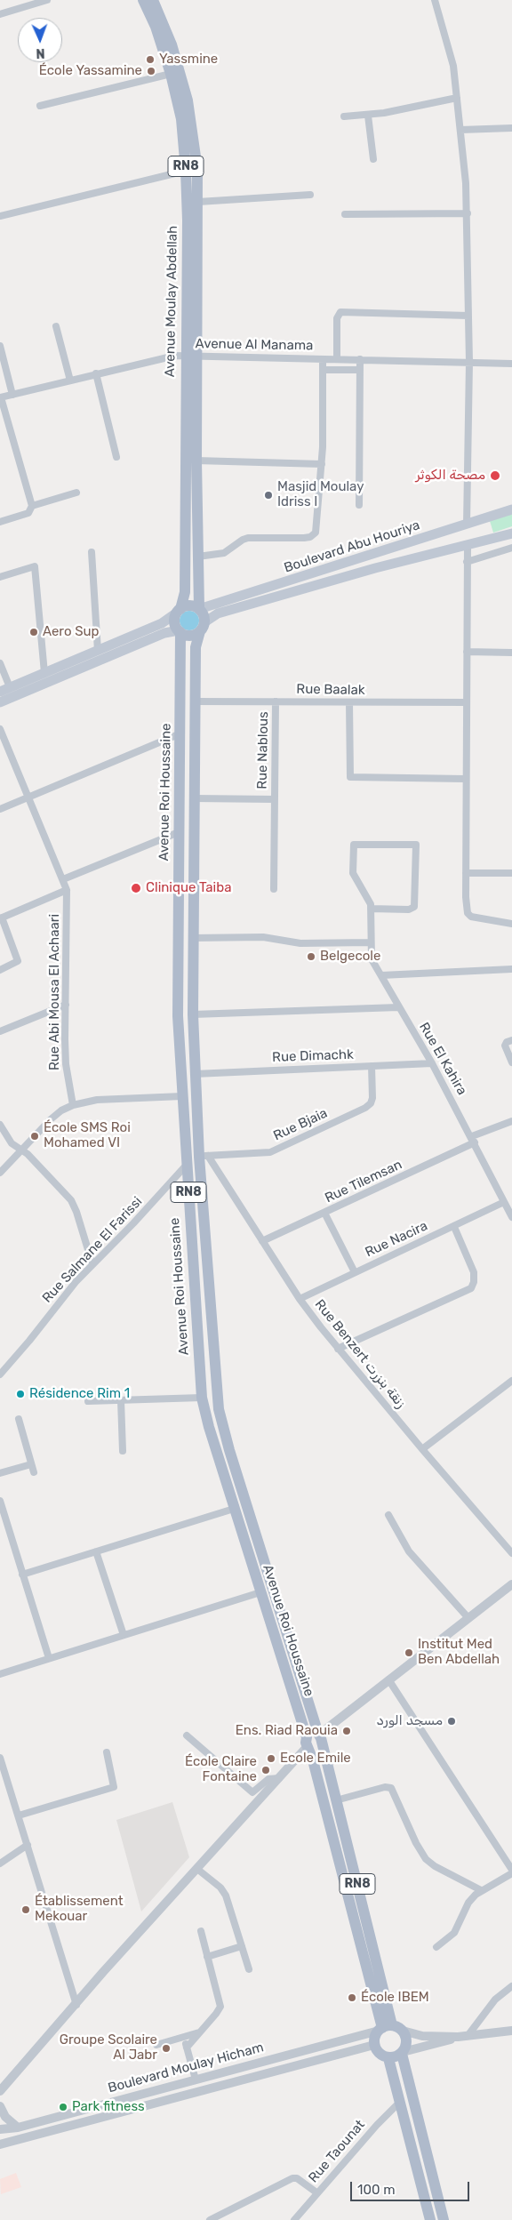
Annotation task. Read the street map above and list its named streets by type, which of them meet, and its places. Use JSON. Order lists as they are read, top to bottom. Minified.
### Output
{"streets":{"main road":["RN8","Avenue Moulay Abdellah","Boulevard Abu Houriya","Avenue Roi Houssaine"],"street":["Avenue Al Manama","Rue Baalak","Rue Nablous","Rue Abi Mousa El Achaari","Rue Dimachk","Rue El Kahira","Rue Bjaia","Rue Tilemsan","Rue Nacira","Rue Salmane El Farissi","Rue Benzert زنقة بنزرت","Boulevard Moulay Hicham","Rue Taounat"]},"crossings":[["RN8","Avenue Moulay Abdellah"],["RN8","Boulevard Abu Houriya"],["RN8","Avenue Roi Houssaine"],["Avenue Moulay Abdellah","Avenue Al Manama"],["Avenue Moulay Abdellah","Boulevard Abu Houriya"],["Avenue Moulay Abdellah","Avenue Roi Houssaine"],["Boulevard Abu Houriya","Avenue Roi Houssaine"],["Rue Baalak","Rue Nablous"],["Rue Baalak","Avenue Roi Houssaine"],["Rue Nablous","Avenue Roi Houssaine"],["Avenue Roi Houssaine","Rue Dimachk"],["Avenue Roi Houssaine","Rue Bjaia"],["Avenue Roi Houssaine","Rue Salmane El Farissi"],["Avenue Roi Houssaine","Rue Benzert زنقة بنزرت"],["Avenue Roi Houssaine","Boulevard Moulay Hicham"],["Rue Dimachk","Rue El Kahira"],["Rue Dimachk","Rue Bjaia"],["Rue El Kahira","Rue Tilemsan"],["Rue El Kahira","Rue Nacira"],["Rue Bjaia","Rue Benzert زنقة بنزرت"],["Rue Tilemsan","Rue Benzert زنقة بنزرت"],["Rue Nacira","Rue Benzert زنقة بنزرت"]],"places":["Yassmine","École Yassamine","مصحة الكوثر","Masjid Moulay Idriss I","Aero Sup","Clinique Taiba","Belgecole","École SMS Roi Mohamed VI","Résidence Rim 1","Institut Med Ben Abdellah","مسجد الورد","Ens. Riad Raouia","Ecole Emile","École Claire Fontaine","Établissement Mekouar","École IBEM","Groupe Scolaire Al Jabr","Park fitness"],"scale_bar":"100 m","north":"bottom"}
